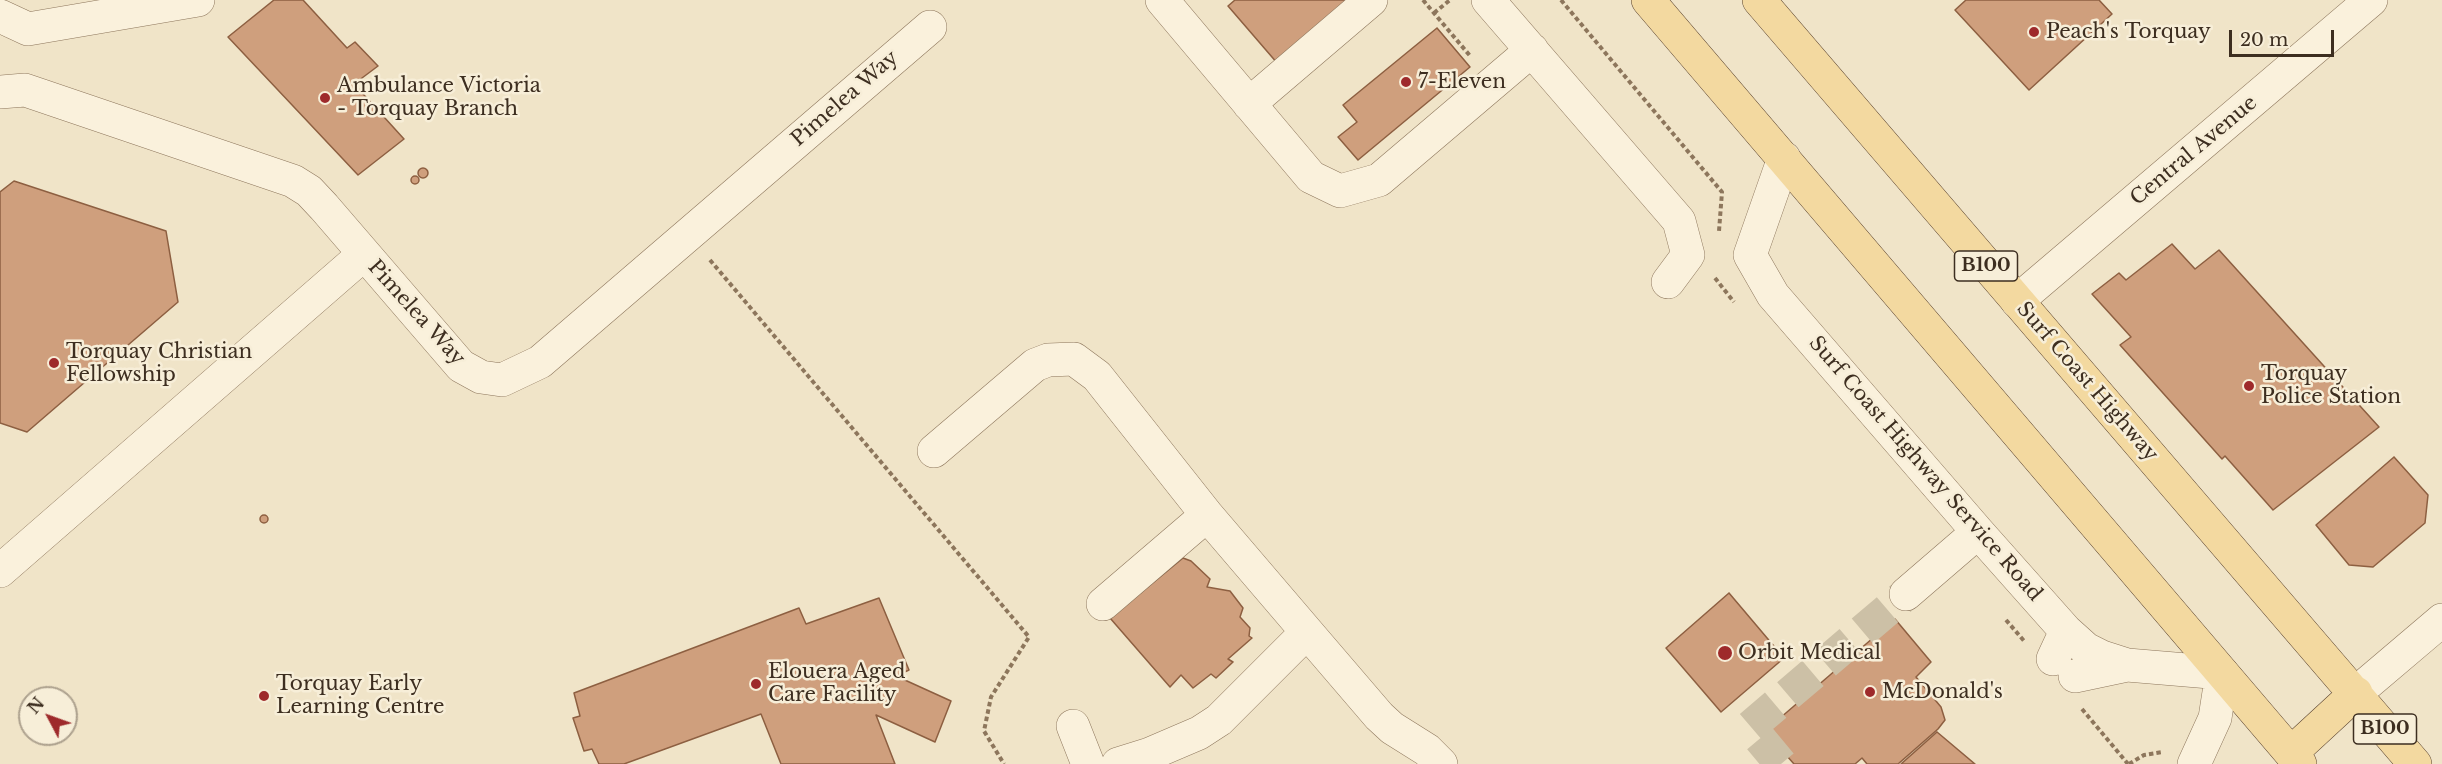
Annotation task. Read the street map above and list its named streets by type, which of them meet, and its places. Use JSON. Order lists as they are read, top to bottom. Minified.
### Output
{"streets":{"main road":["B100","Surf Coast Highway"],"street":["Pimelea Way","Central Avenue","Surf Coast Highway Service Road"]},"crossings":[["Central Avenue","Surf Coast Highway"]],"places":["Peach's Torquay","7-Eleven","Ambulance Victoria - Torquay Branch","Torquay Christian Fellowship","Torquay Police Station","Orbit Medical","Elouera Aged Care Facility","McDonald's","Torquay Early Learning Centre"],"scale_bar":"20 m","north":"top left"}
